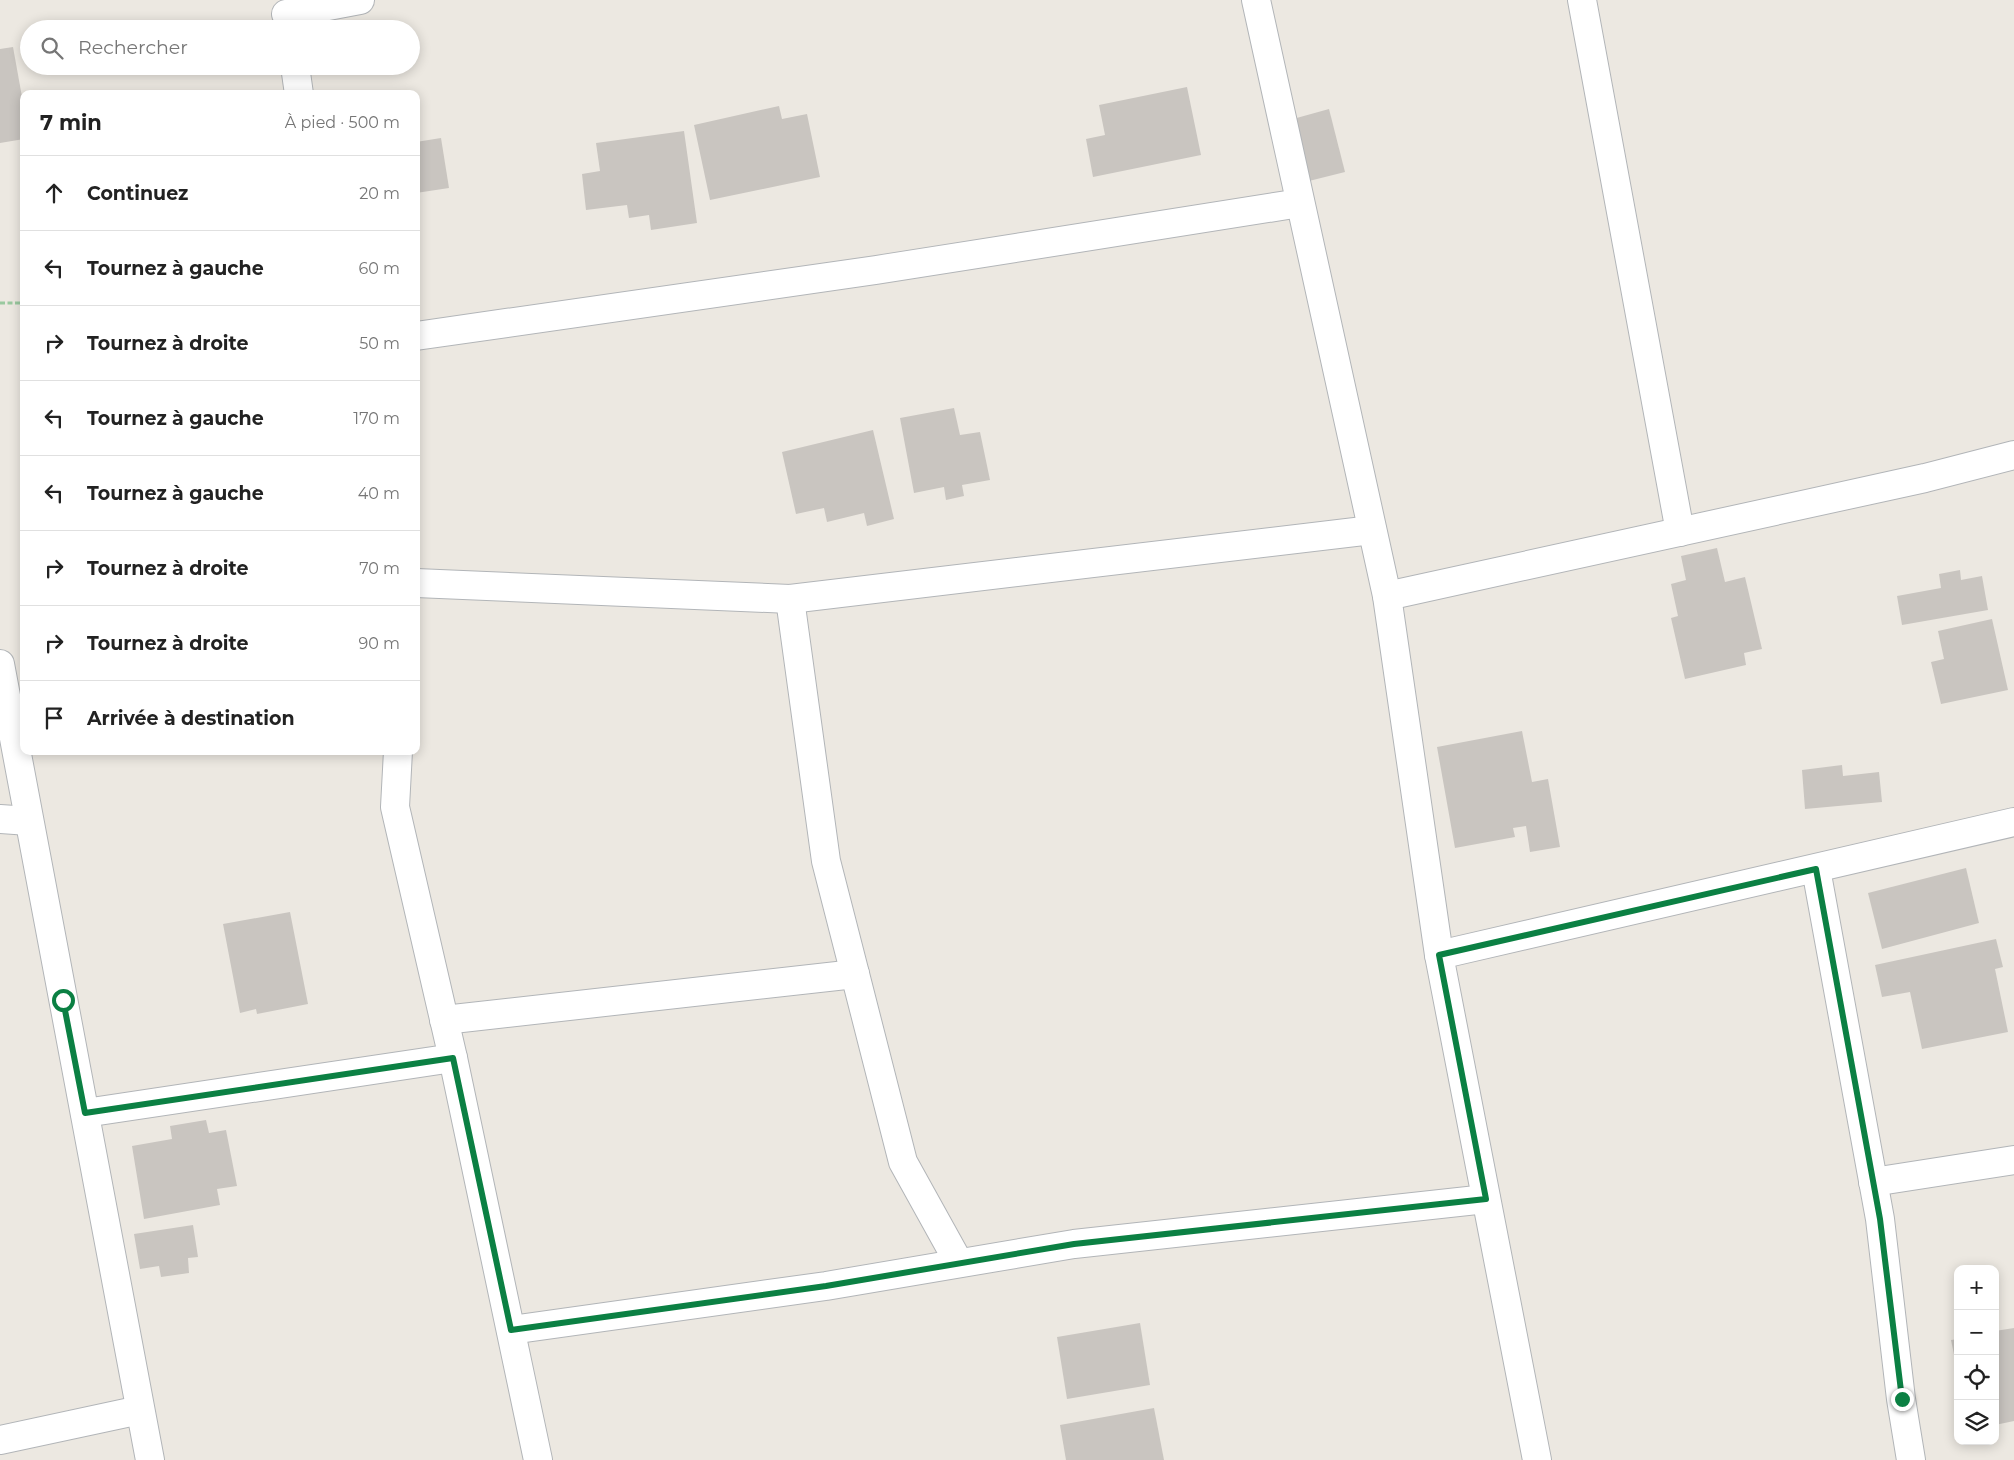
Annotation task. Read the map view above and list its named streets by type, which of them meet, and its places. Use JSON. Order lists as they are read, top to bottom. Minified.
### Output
{"page":{"search":"Rechercher","heading":["7 min","À pied · 500 m"],"list":[["Continuez","20 m"],["Tournez à gauche","60 m"],["Tournez à droite","50 m"],["Tournez à gauche","170 m"],["Tournez à gauche","40 m"],["Tournez à droite","70 m"],["Tournez à droite","90 m"],"Arrivée à destination"],"map_buttons":["+","−"]}}
